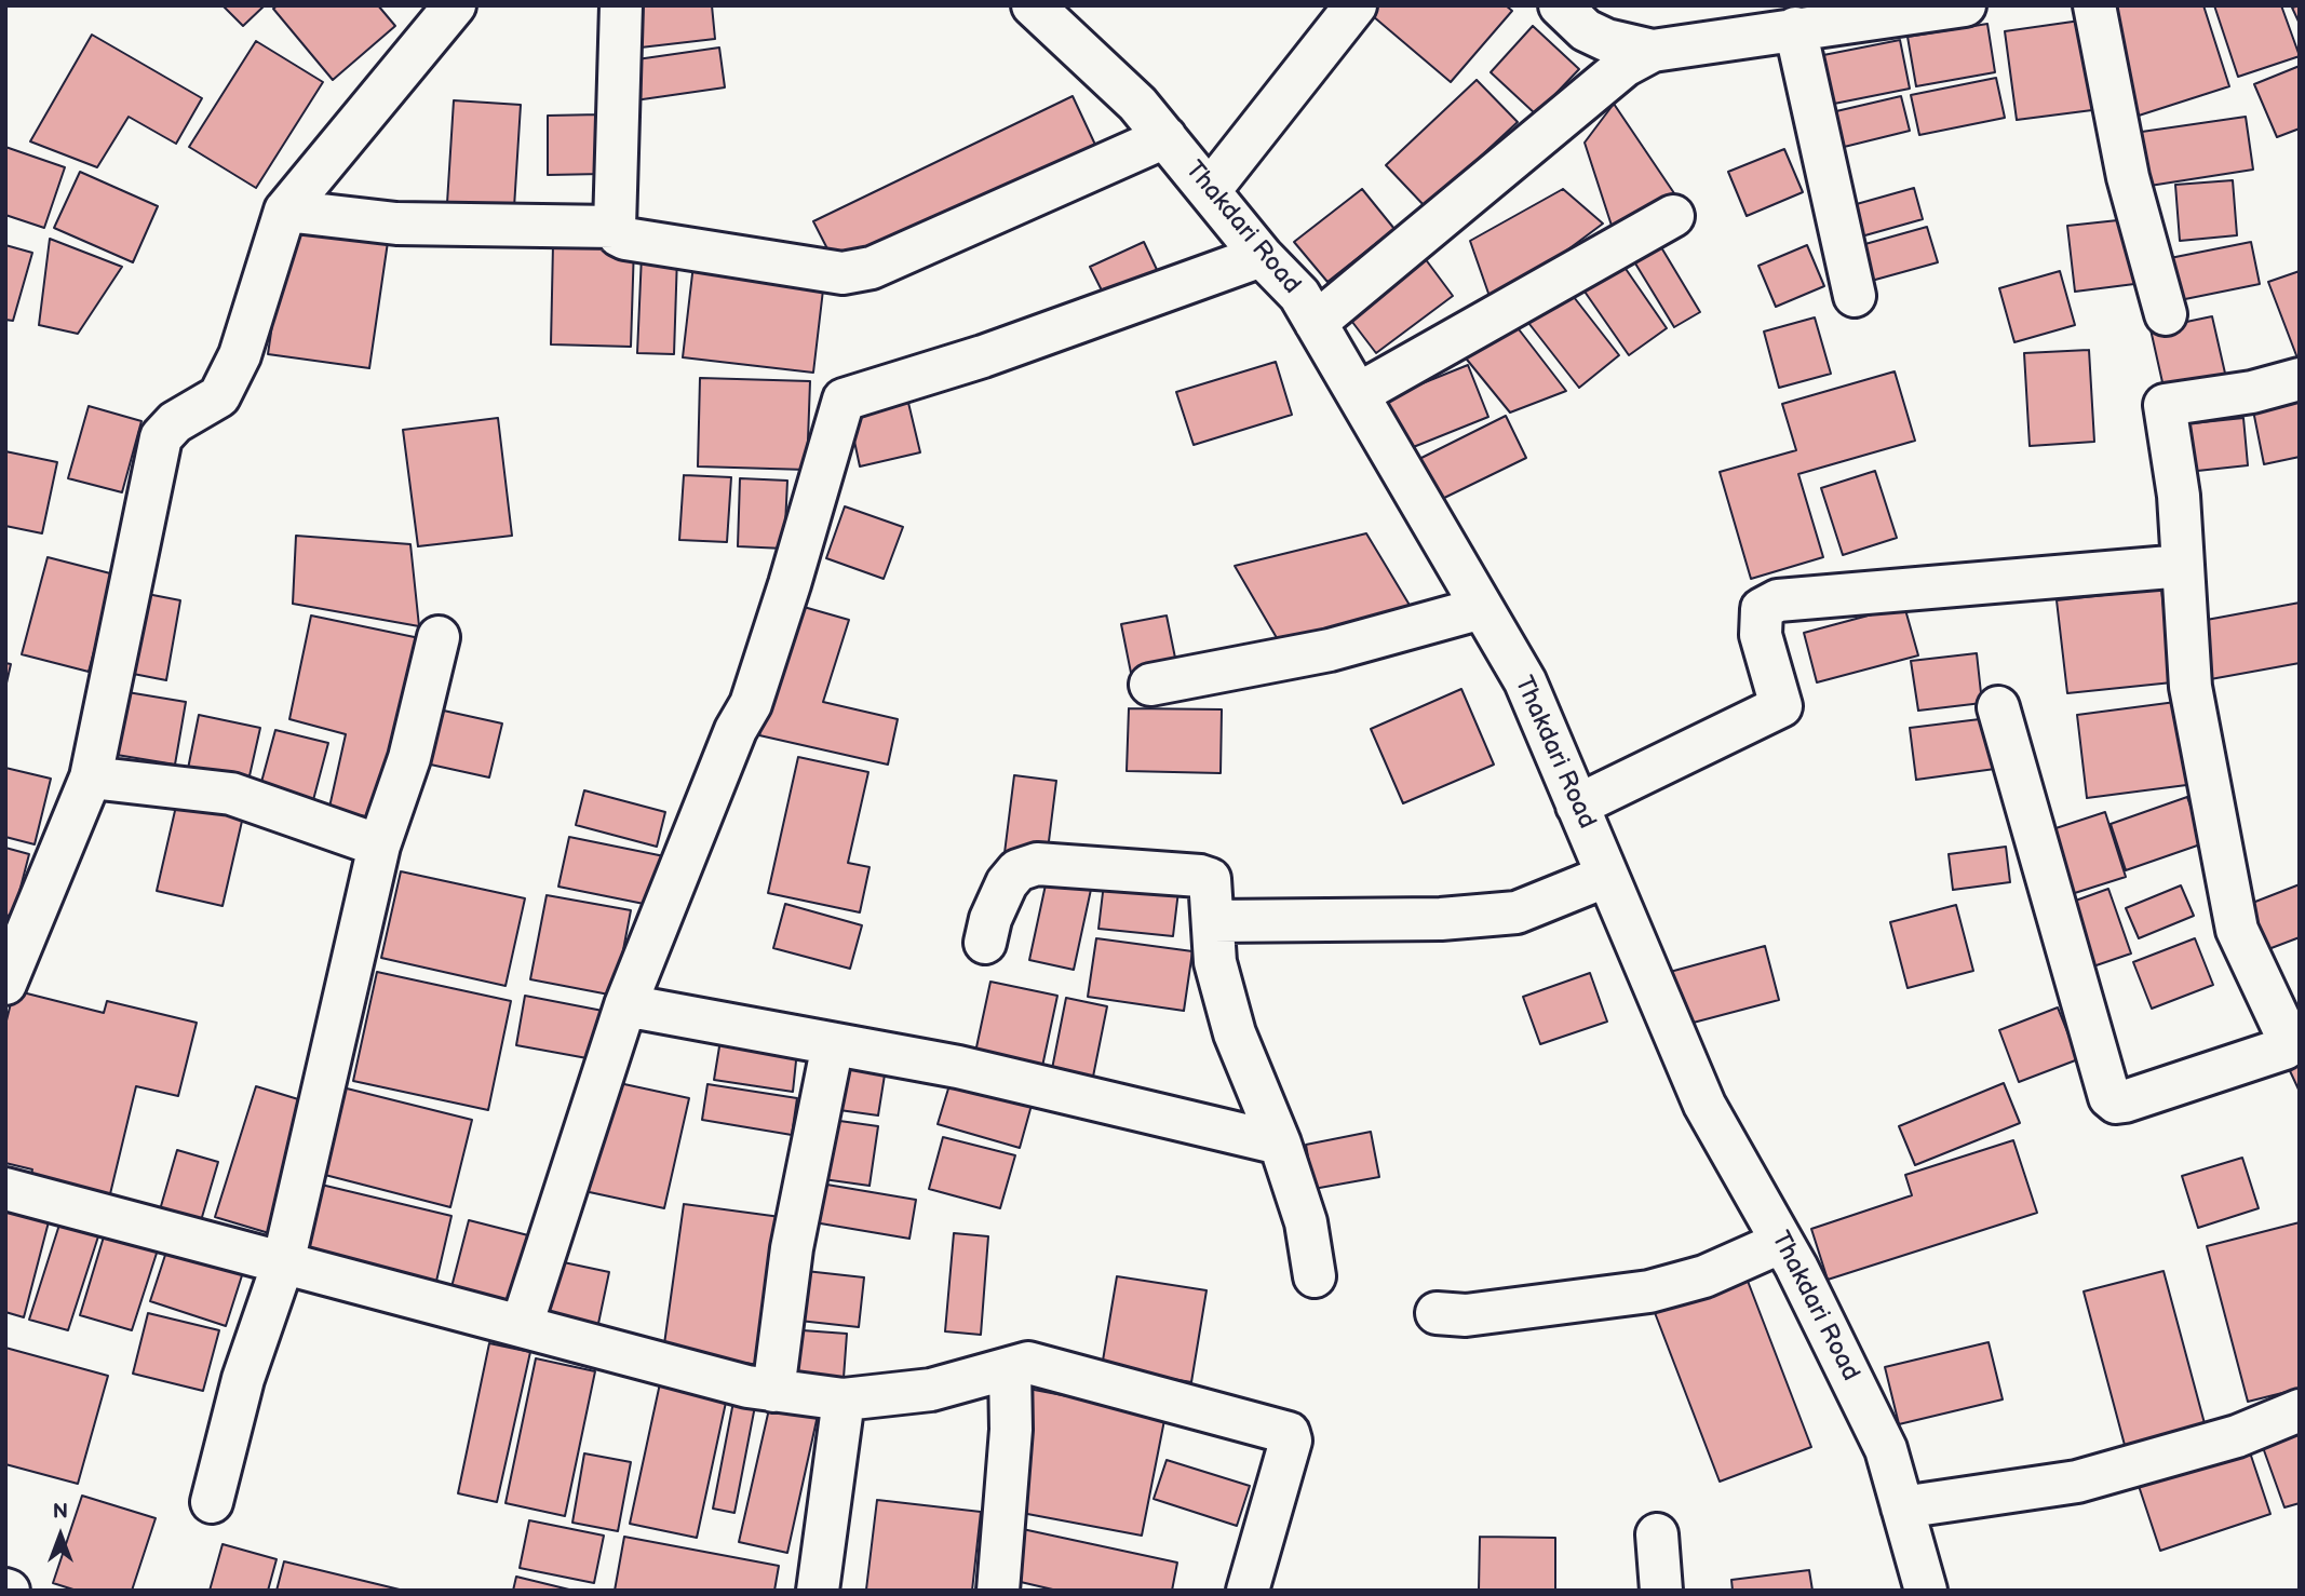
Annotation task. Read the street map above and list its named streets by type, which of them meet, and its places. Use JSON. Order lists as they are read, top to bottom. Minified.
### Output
{"streets":{"street":["Thakdari Road"]},"north":"top"}
